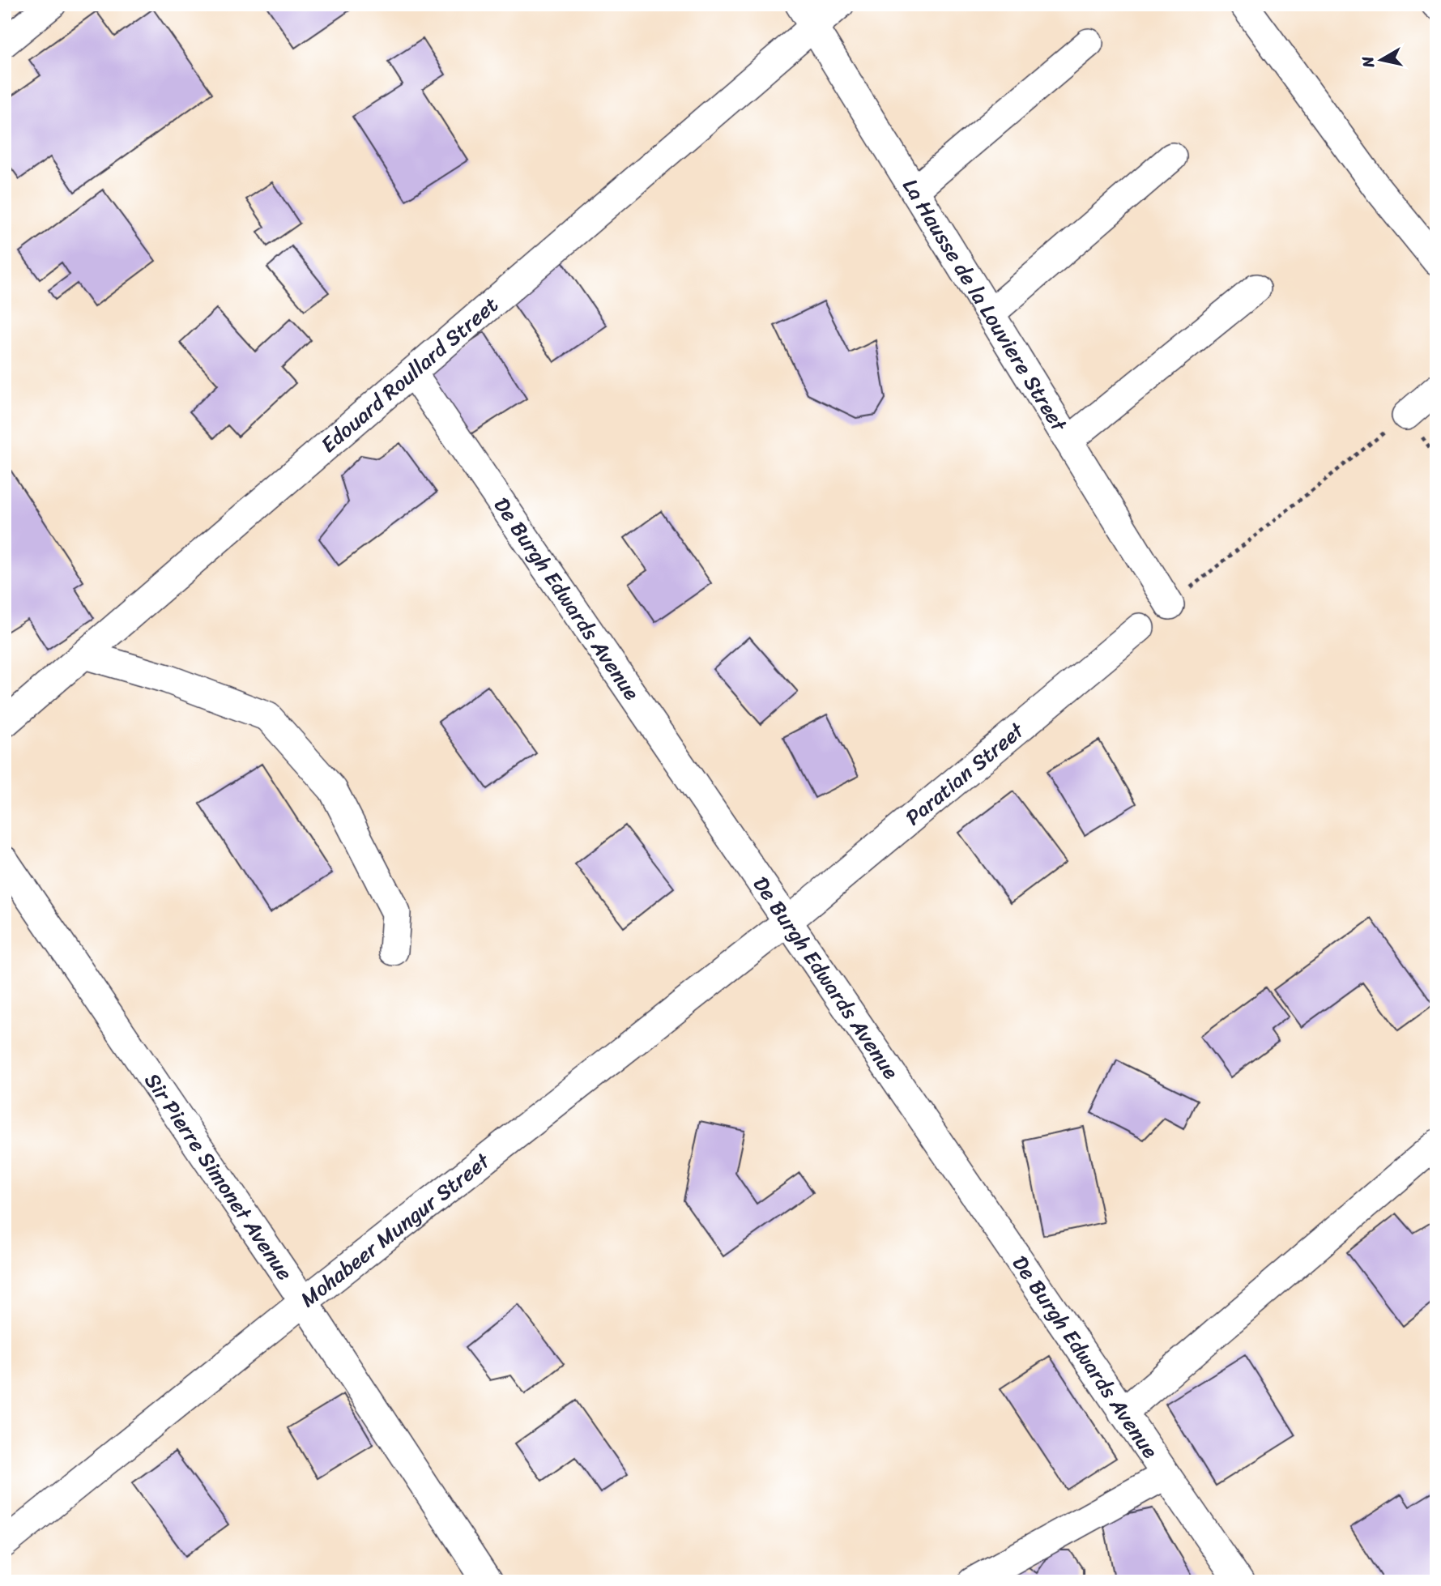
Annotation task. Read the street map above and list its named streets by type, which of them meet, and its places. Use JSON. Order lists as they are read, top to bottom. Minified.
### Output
{"streets":{"street":["La Hausse de la Louviere Street","Edouard Roullard Street","De Burgh Edwards Avenue","Paratian Street","Sir Pierre Simonet Avenue","Mohabeer Mungur Street"]},"crossings":[["La Hausse de la Louviere Street","Edouard Roullard Street"],["Edouard Roullard Street","De Burgh Edwards Avenue"],["De Burgh Edwards Avenue","Paratian Street"],["De Burgh Edwards Avenue","Mohabeer Mungur Street"],["Paratian Street","Mohabeer Mungur Street"],["Sir Pierre Simonet Avenue","Mohabeer Mungur Street"]],"north":"left"}
